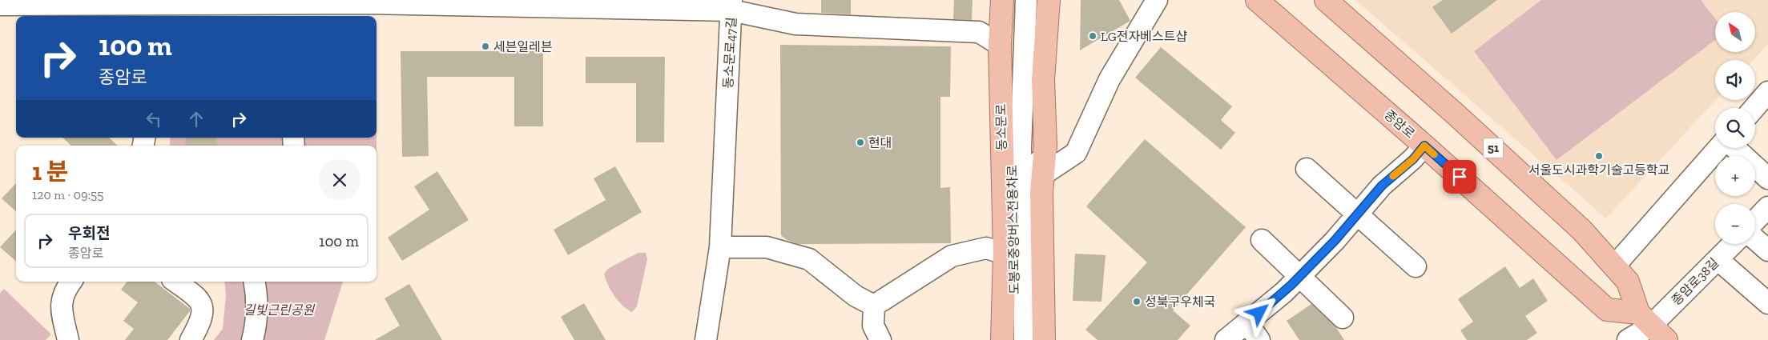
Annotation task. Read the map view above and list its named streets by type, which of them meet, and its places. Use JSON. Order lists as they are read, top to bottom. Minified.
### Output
{"streets":{"main road":["종암로","동소문로","51"],"street":["동소문로47길","도봉로중앙버스전용차로","종암로38길"]},"crossings":[["동소문로47길","동소문로"],["종암로","51"],["종암로","종암로38길"],["51","종암로38길"]],"parks":["길빛근린공원"],"places":["LG전자베스트샵","세븐일레븐","현대","서울도시과학기술고등학교","성북구우체국"],"north":"top left","page":{"map_buttons":["+","−"],"turn":["100 m","종암로"],"heading":["1 분","120 m · 09:55"],"list":[{"name":"우회전","note":"종암로","value":"100 m"}]}}
